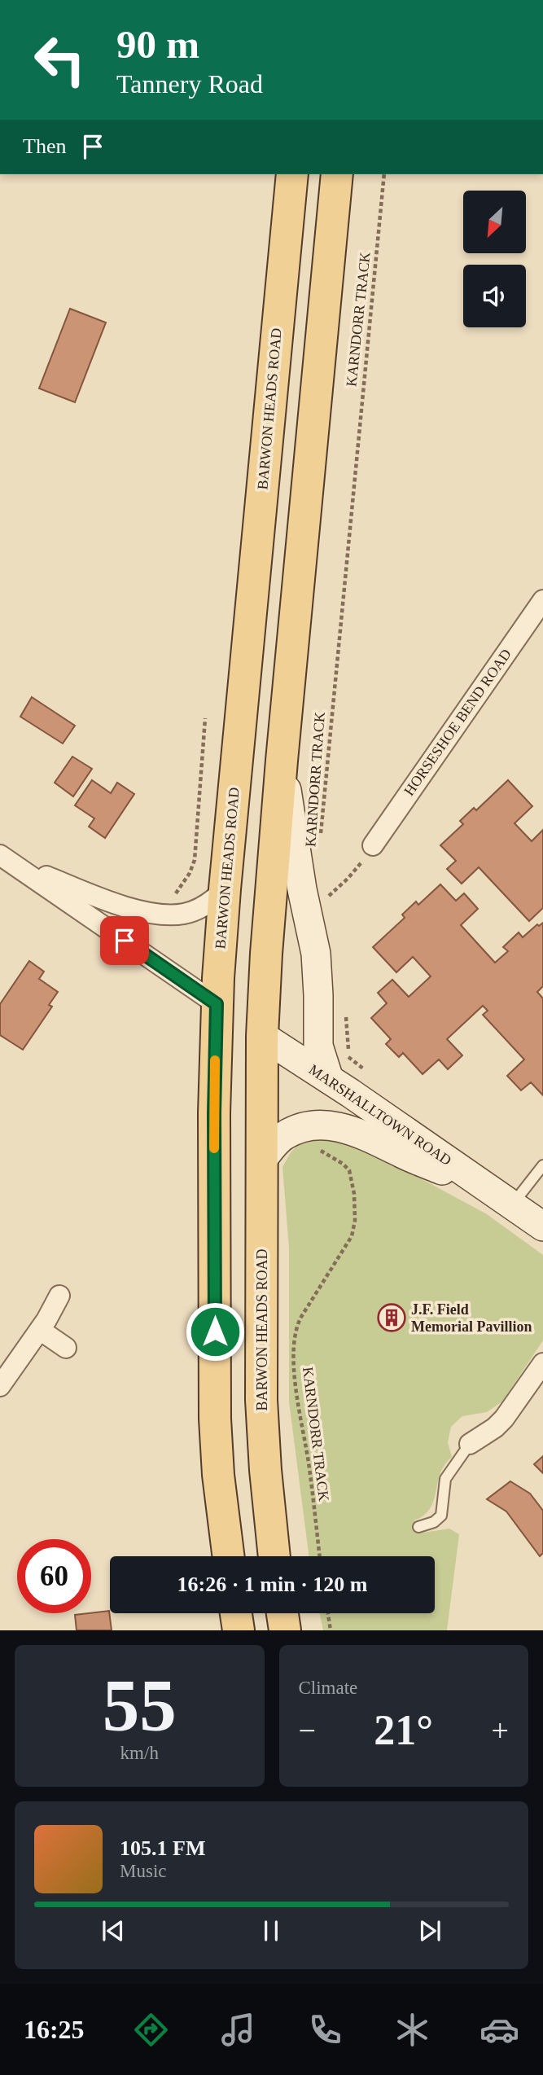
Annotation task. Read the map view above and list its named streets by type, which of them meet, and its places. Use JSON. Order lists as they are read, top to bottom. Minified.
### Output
{"streets":{"main road":["BARWON HEADS ROAD","MARSHALLTOWN ROAD"],"street":["HORSESHOE BEND ROAD"],"path":["KARNDORR TRACK"]},"crossings":[["BARWON HEADS ROAD","MARSHALLTOWN ROAD"]],"places":{"building":["J.F. Field Memorial Pavillion"]},"north":"bottom left","page":{"turn":["90 m","Tannery Road"],"then":"Then","limit":"60","trip":"16:26 · 1 min · 120 m","tile":[["55","km/h"],"Climate"],"heat":["−","21°","+"],"song":["105.1 FM","Music"],"tabs":"16:25"}}
